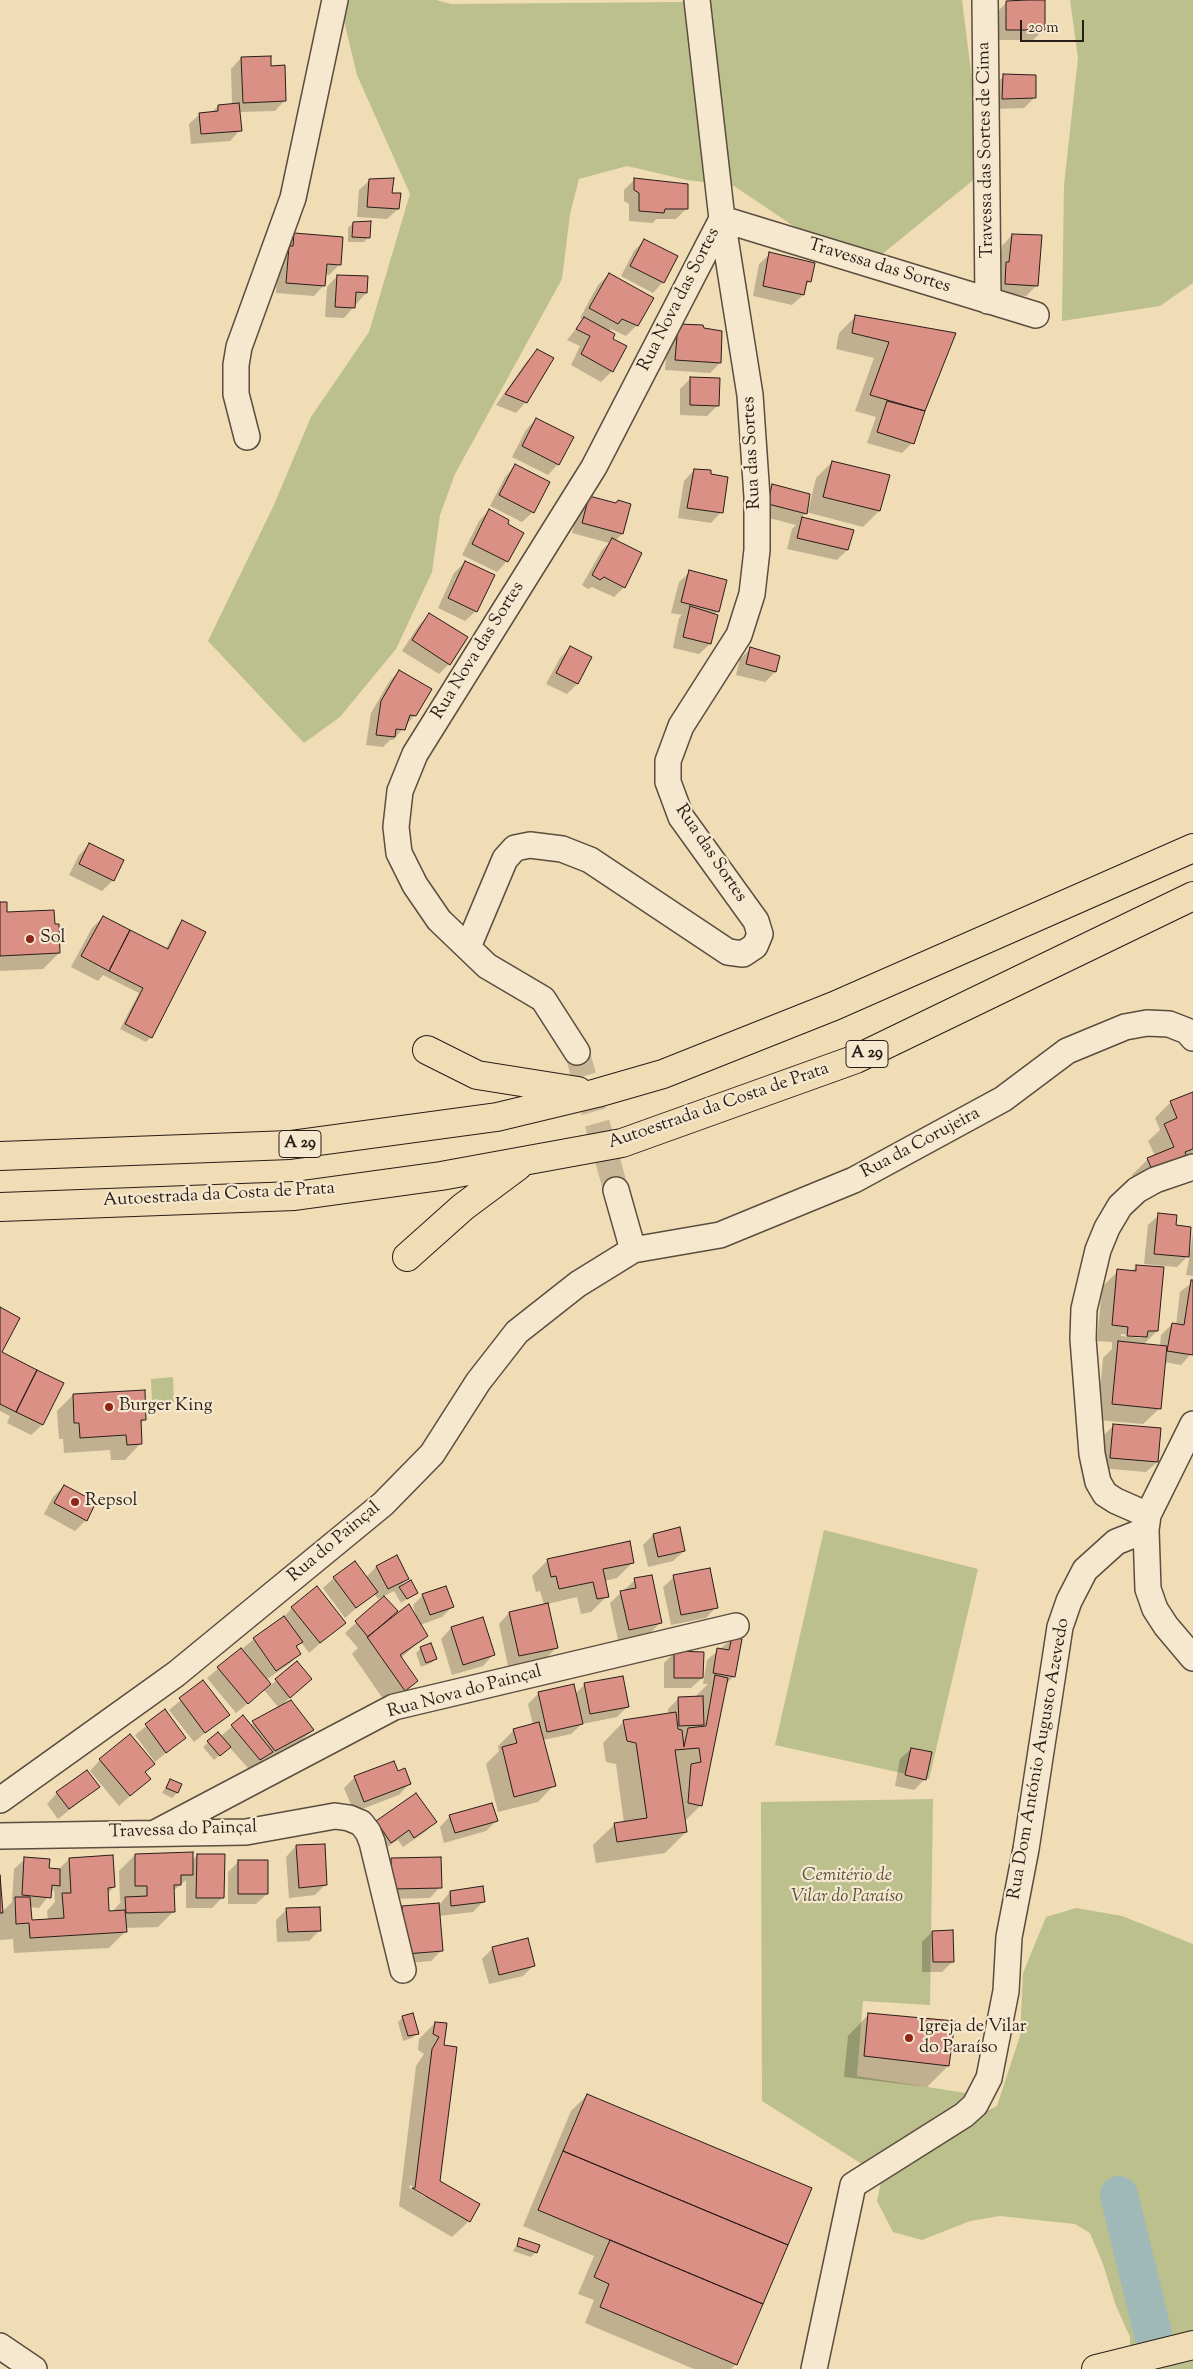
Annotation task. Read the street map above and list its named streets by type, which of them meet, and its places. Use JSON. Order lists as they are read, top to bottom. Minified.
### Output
{"streets":{"main road":["A 29","Autoestrada da Costa de Prata"],"street":["Travessa das Sortes de Cima","Travessa das Sortes","Rua Nova das Sortes","Rua das Sortes","Rua da Corujeira","Rua do Painçal","Rua Nova do Painçal","Rua Dom António Augusto Azevedo","Travessa do Painçal"]},"crossings":[["Travessa das Sortes de Cima","Travessa das Sortes"],["Travessa das Sortes","Rua Nova das Sortes"],["Travessa das Sortes","Rua das Sortes"],["Rua Nova das Sortes","Rua das Sortes"],["Rua da Corujeira","Rua do Painçal"],["Rua Nova do Painçal","Travessa do Painçal"]],"parks":["Cemitério de Vilar do Paraíso"],"places":["Sol","Burger King","Repsol","Igreja de Vilar do Paraíso"],"scale_bar":"20 m"}
